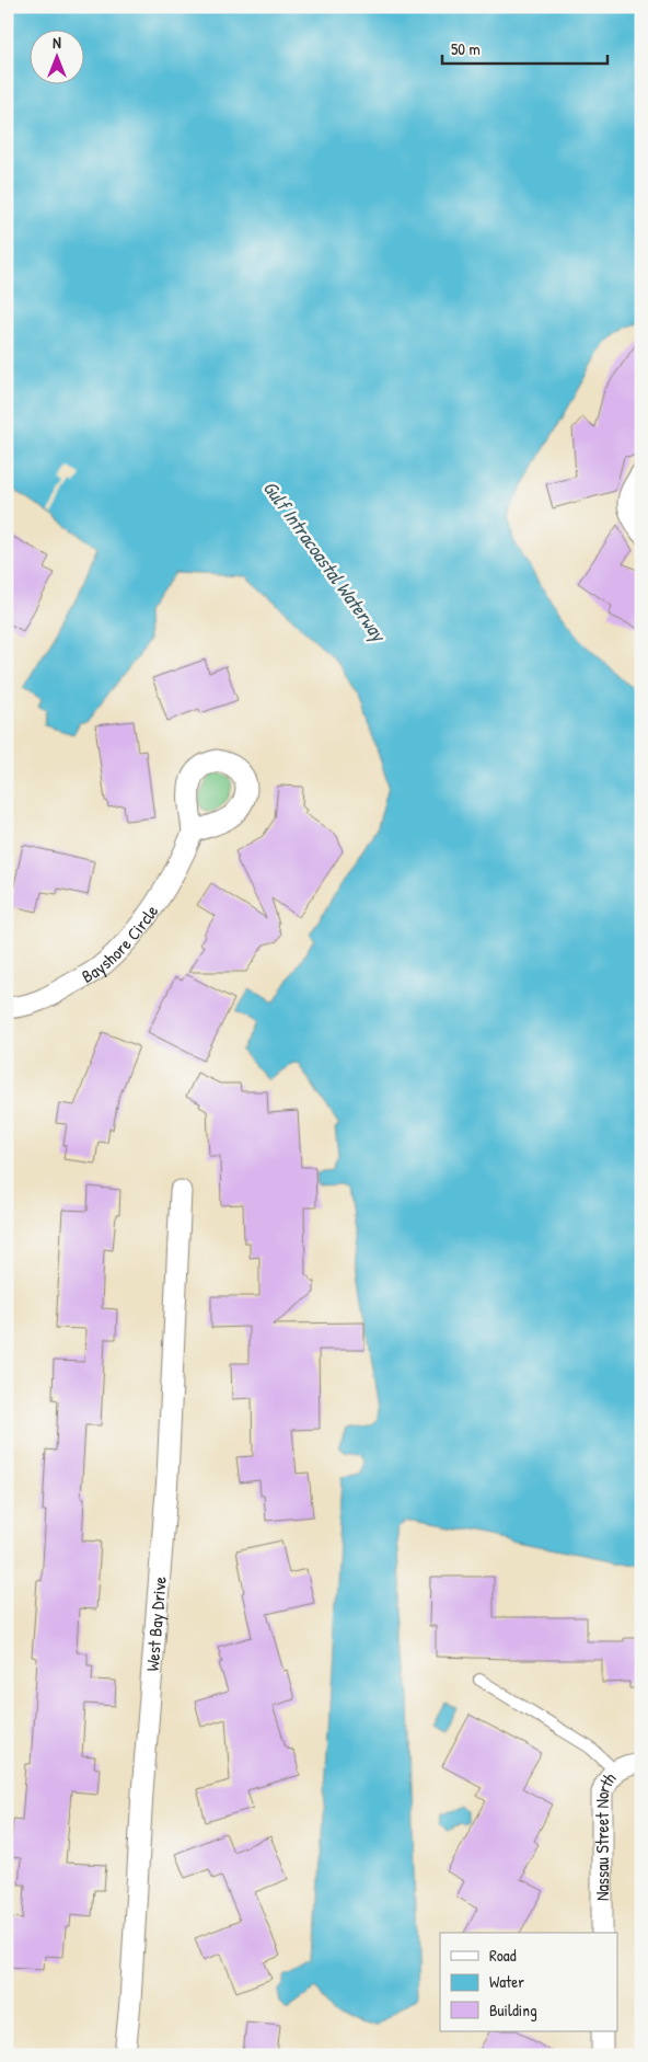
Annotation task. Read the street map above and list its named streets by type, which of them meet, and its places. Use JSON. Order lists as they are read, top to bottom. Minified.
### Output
{"streets":{"street":["Bayshore Circle","West Bay Drive","Nassau Street North"]},"water":["Gulf Intracoastal Waterway"],"legend":["Road","Water","Building"],"scale_bar":"50 m","north":"top"}
